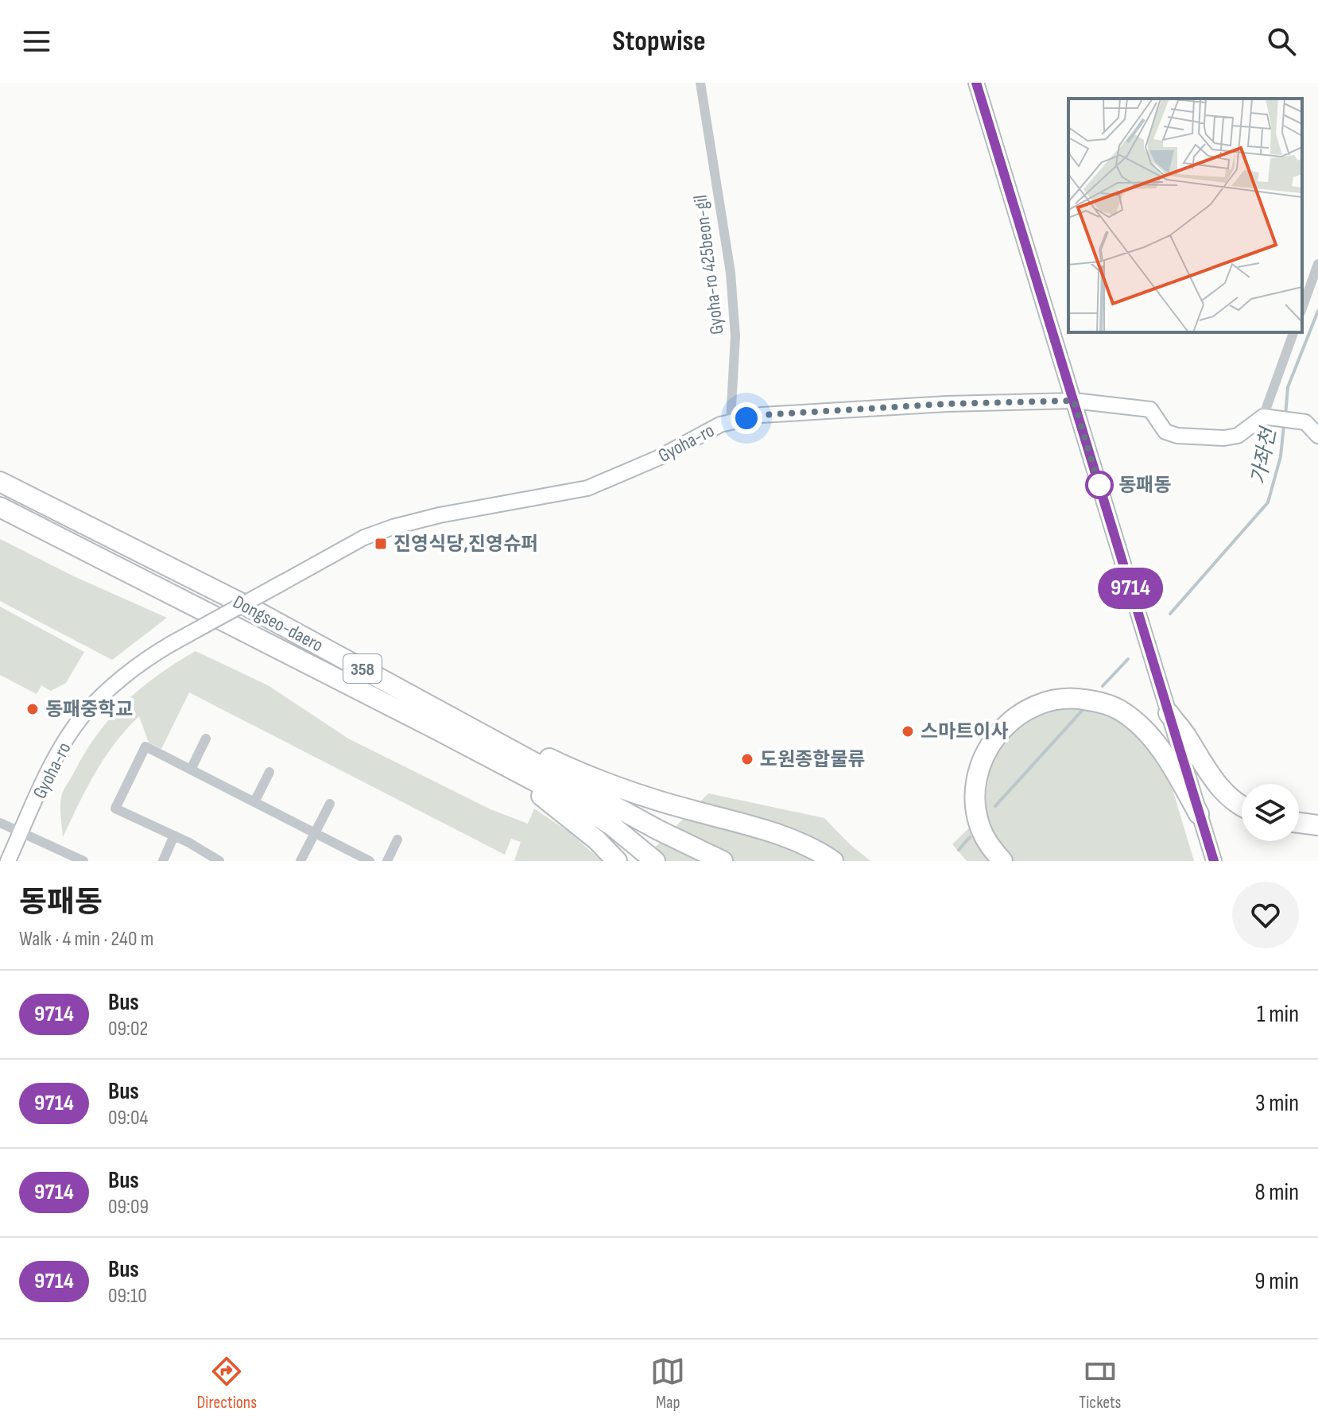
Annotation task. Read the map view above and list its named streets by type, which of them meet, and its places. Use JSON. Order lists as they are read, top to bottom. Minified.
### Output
{"streets":{"highway":["Dongseo-daero","358"],"street":["Gyoha-ro 425beon-gil","Gyoha-ro"]},"crossings":[["Gyoha-ro 425beon-gil","Gyoha-ro"]],"water":["가좌천"],"places":{"other":["동패동","동패중학교","스마트이사","도원종합물류"],"transit":["진영식당,진영슈퍼"]},"lines":["bus line 9714"],"page":{"header":"Stopwise","on_map":"9714","heading":["동패동","Walk · 4 min · 240 m"],"list":[{"mark":"9714","name":"Bus","note":"09:02","value":"1 min"},{"mark":"9714","name":"Bus","note":"09:04","value":"3 min"},{"mark":"9714","name":"Bus","note":"09:09","value":"8 min"},{"mark":"9714","name":"Bus","note":"09:10","value":"9 min"}],"tabs":["Directions","Map","Tickets"]}}
